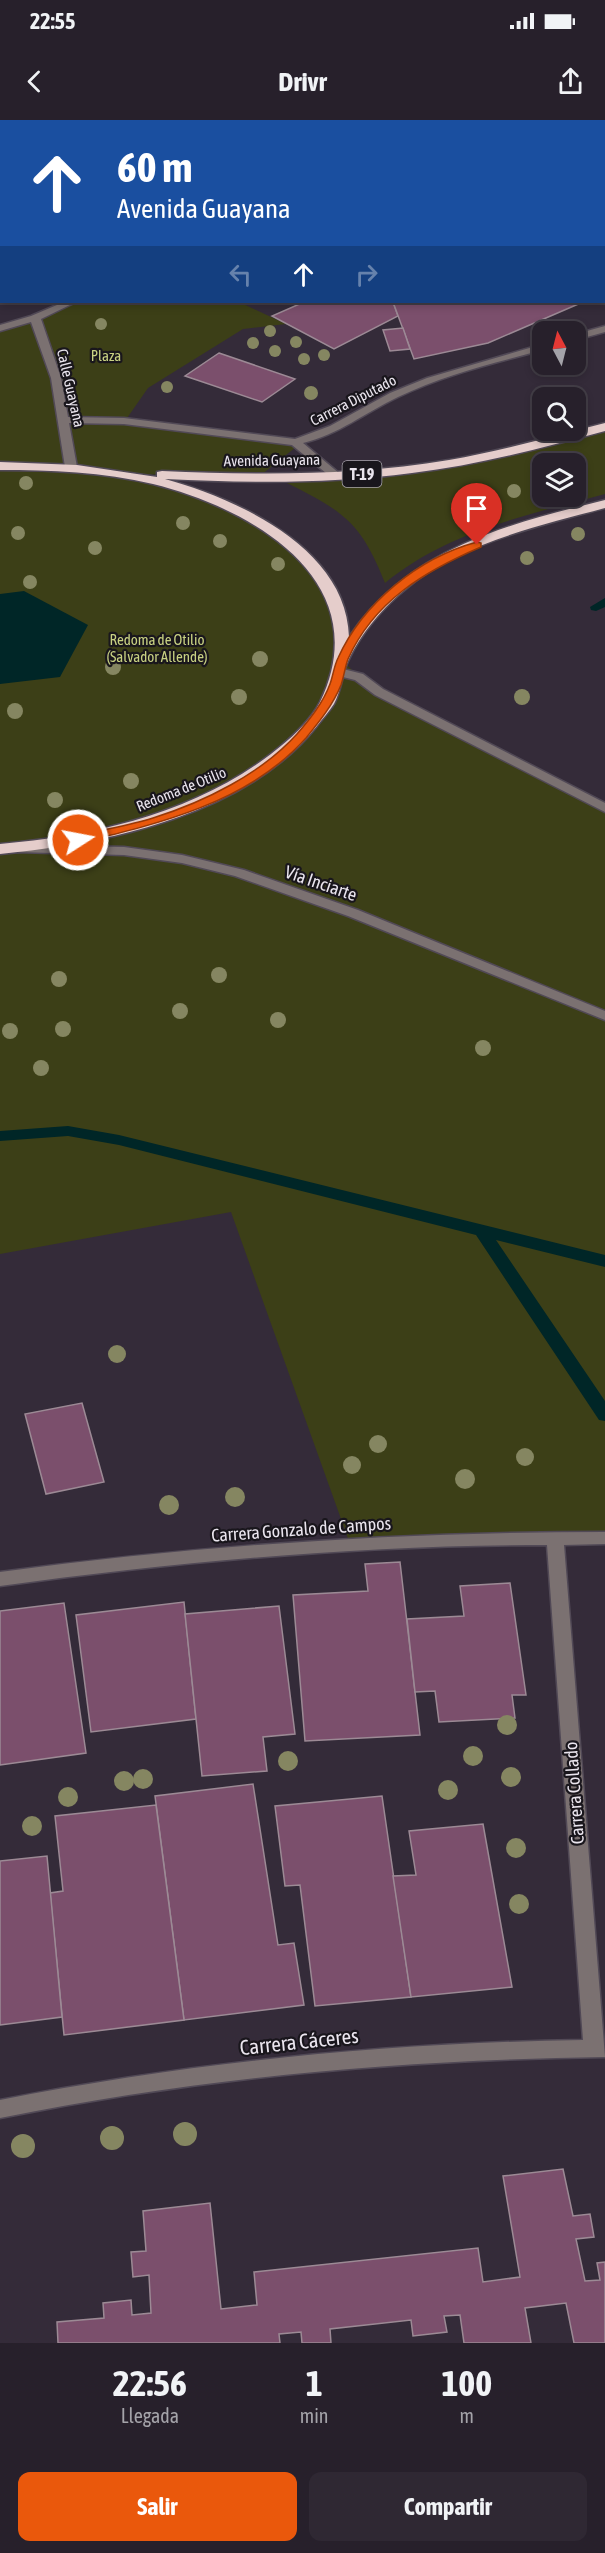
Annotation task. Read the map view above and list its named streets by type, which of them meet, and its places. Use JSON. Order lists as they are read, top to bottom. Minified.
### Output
{"streets":{"highway":["Avenida Guayana","T-19","Redoma de Otilio"],"street":["Calle Guayana","Carrera Diputado","Vía Inciarte","Carrera Gonzalo de Campos","Carrera Collado","Carrera Cáceres"]},"crossings":[["Calle Guayana","Carrera Diputado"],["Calle Guayana","Redoma de Otilio"],["Avenida Guayana","Redoma de Otilio"],["T-19","Redoma de Otilio"],["Redoma de Otilio","Vía Inciarte"],["Carrera Gonzalo de Campos","Carrera Collado"],["Carrera Collado","Carrera Cáceres"]],"parks":["Plaza","Redoma de Otilio (Salvador Allende)"],"north":"top","page":{"status":"22:55","header":"Drivr","turn":["60 m","Avenida Guayana"],"eta":["22:56","Llegada","1","min","100","m"],"buttons":["Salir","Compartir"]}}
